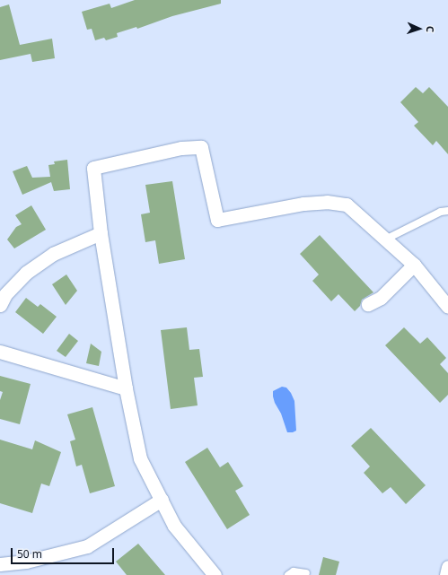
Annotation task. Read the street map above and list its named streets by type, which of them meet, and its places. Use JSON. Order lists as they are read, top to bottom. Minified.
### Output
{"scale_bar":"50 m","north":"right"}
